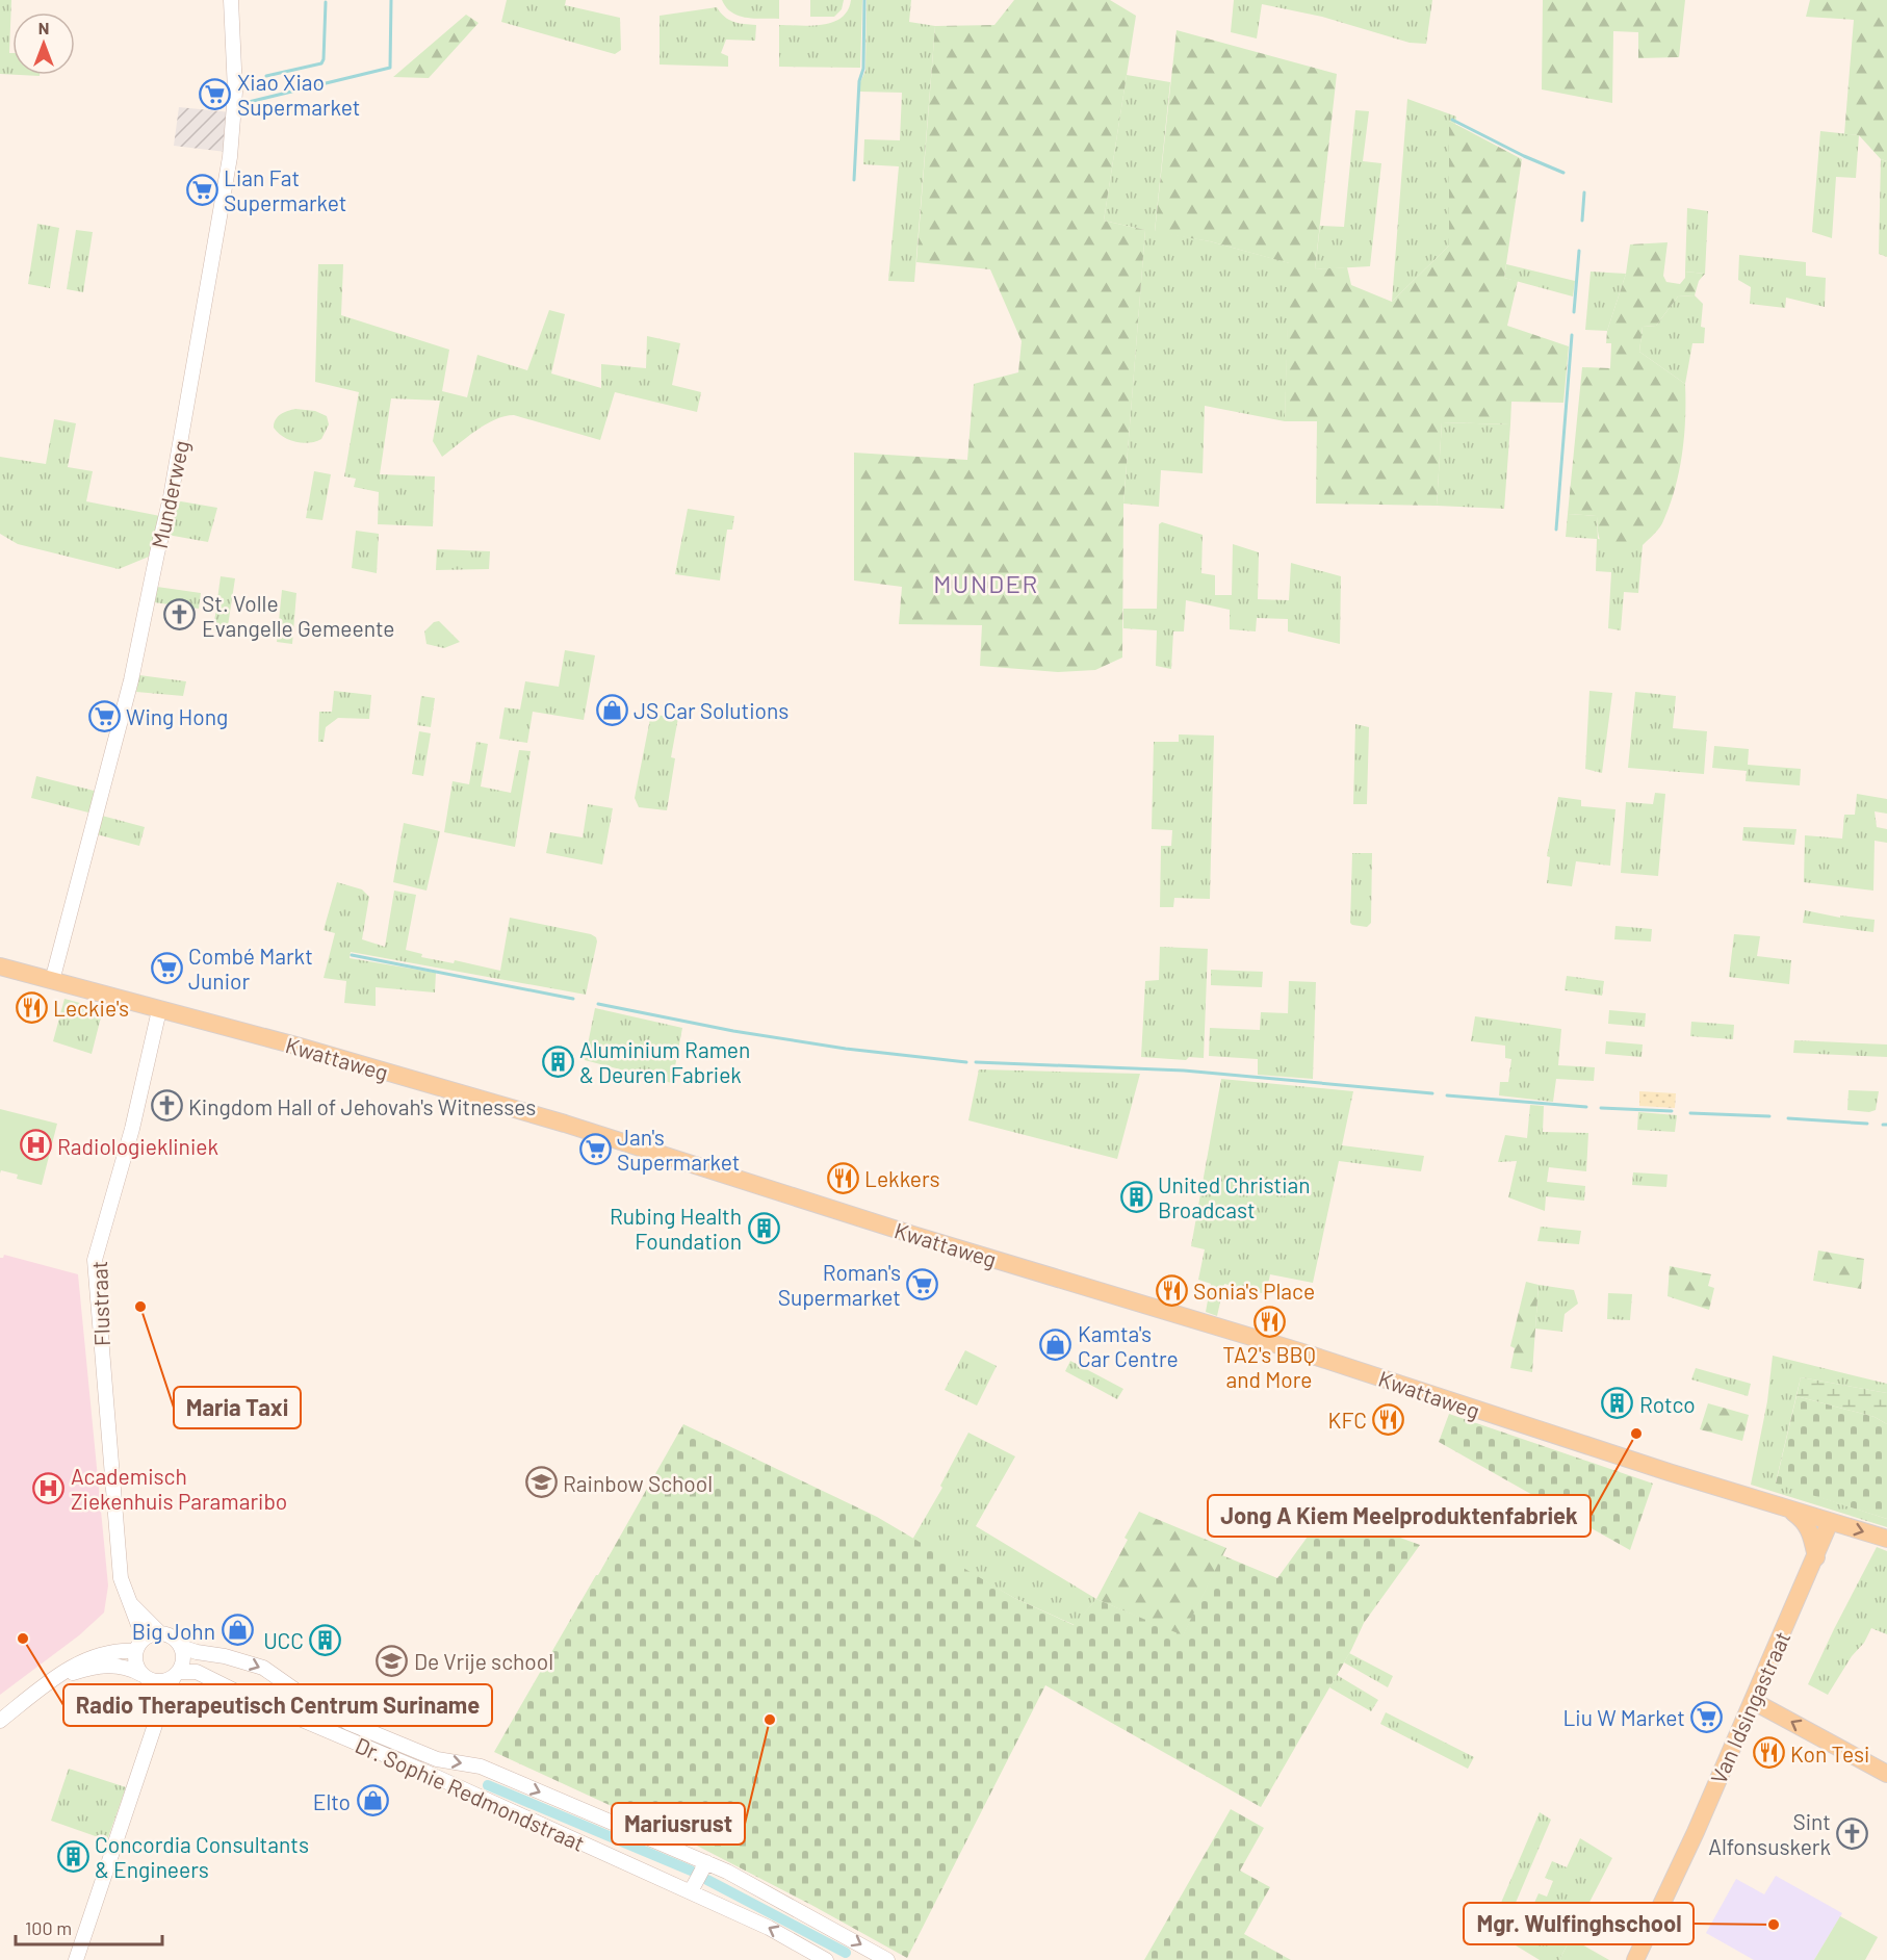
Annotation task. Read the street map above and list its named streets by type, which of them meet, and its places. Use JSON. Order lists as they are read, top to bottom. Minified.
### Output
{"streets":{"main road":["Kwattaweg","Van Idsingastraat"],"street":["Munderweg","Flustraat","Dr. Sophie Redmondstraat"]},"crossings":[["Munderweg","Kwattaweg"],["Kwattaweg","Flustraat"],["Kwattaweg","Van Idsingastraat"],["Flustraat","Dr. Sophie Redmondstraat"]],"districts":["MUNDER"],"places":{"supermarket":["Xiao Xiao Supermarket","Lian Fat Supermarket","Wing Hong","Combé Markt Junior","Jan's Supermarket","Roman's Supermarket","Liu W Market"],"church":["St. Volle Evangelle Gemeente","Kingdom Hall of Jehovah's Witnesses","Sint Alfonsuskerk"],"shop":["JS Car Solutions","Kamta's Car Centre","Big John","Elto"],"restaurant":["Leckie's","Lekkers","Sonia's Place","TA2's BBQ and More","KFC","Kon Tesi"],"building":["Aluminium Ramen & Deuren Fabriek","United Christian Broadcast","Rubing Health Foundation","Rotco","UCC","Concordia Consultants & Engineers"],"hospital":["Radiologiekliniek","Academisch Ziekenhuis Paramaribo"],"other":["Maria Taxi","Jong A Kiem Meelproduktenfabriek","Radio Therapeutisch Centrum Suriname","Mariusrust","Mgr. Wulfinghschool"],"school or university":["Rainbow School","De Vrije school"]},"scale_bar":"100 m","north":"top"}
